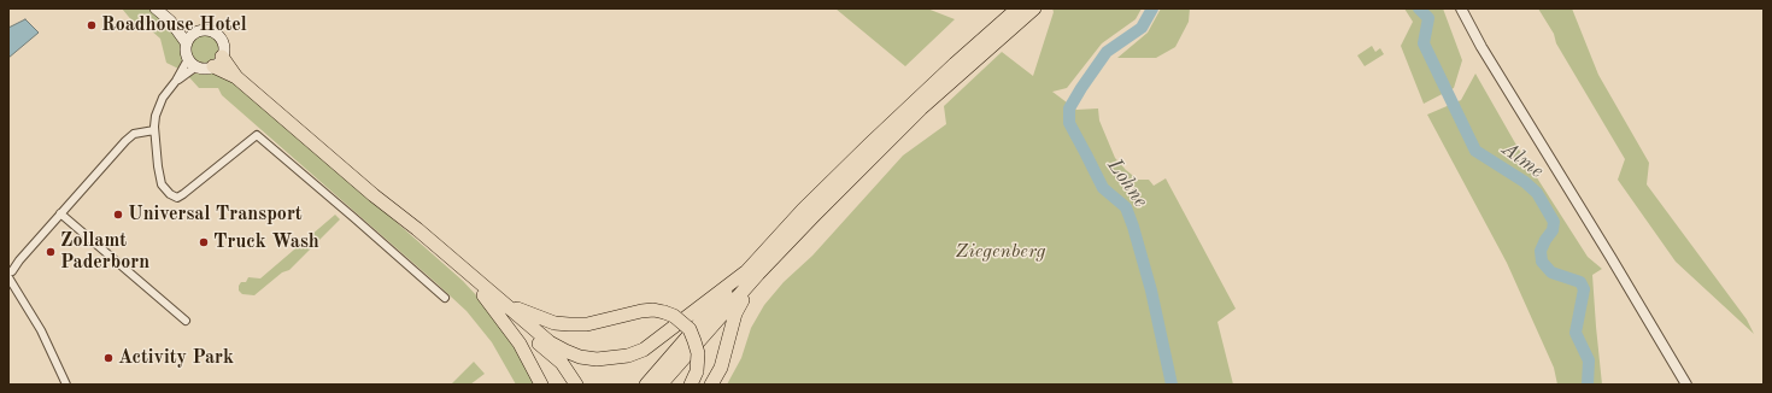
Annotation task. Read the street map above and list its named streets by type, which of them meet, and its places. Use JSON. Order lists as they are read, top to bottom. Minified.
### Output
{"water":["Alme","Lohne"],"parks":["Ziegenberg"],"places":["Roadhouse Hotel","Universal Transport","Truck Wash","Zollamt Paderborn","Activity Park"]}
